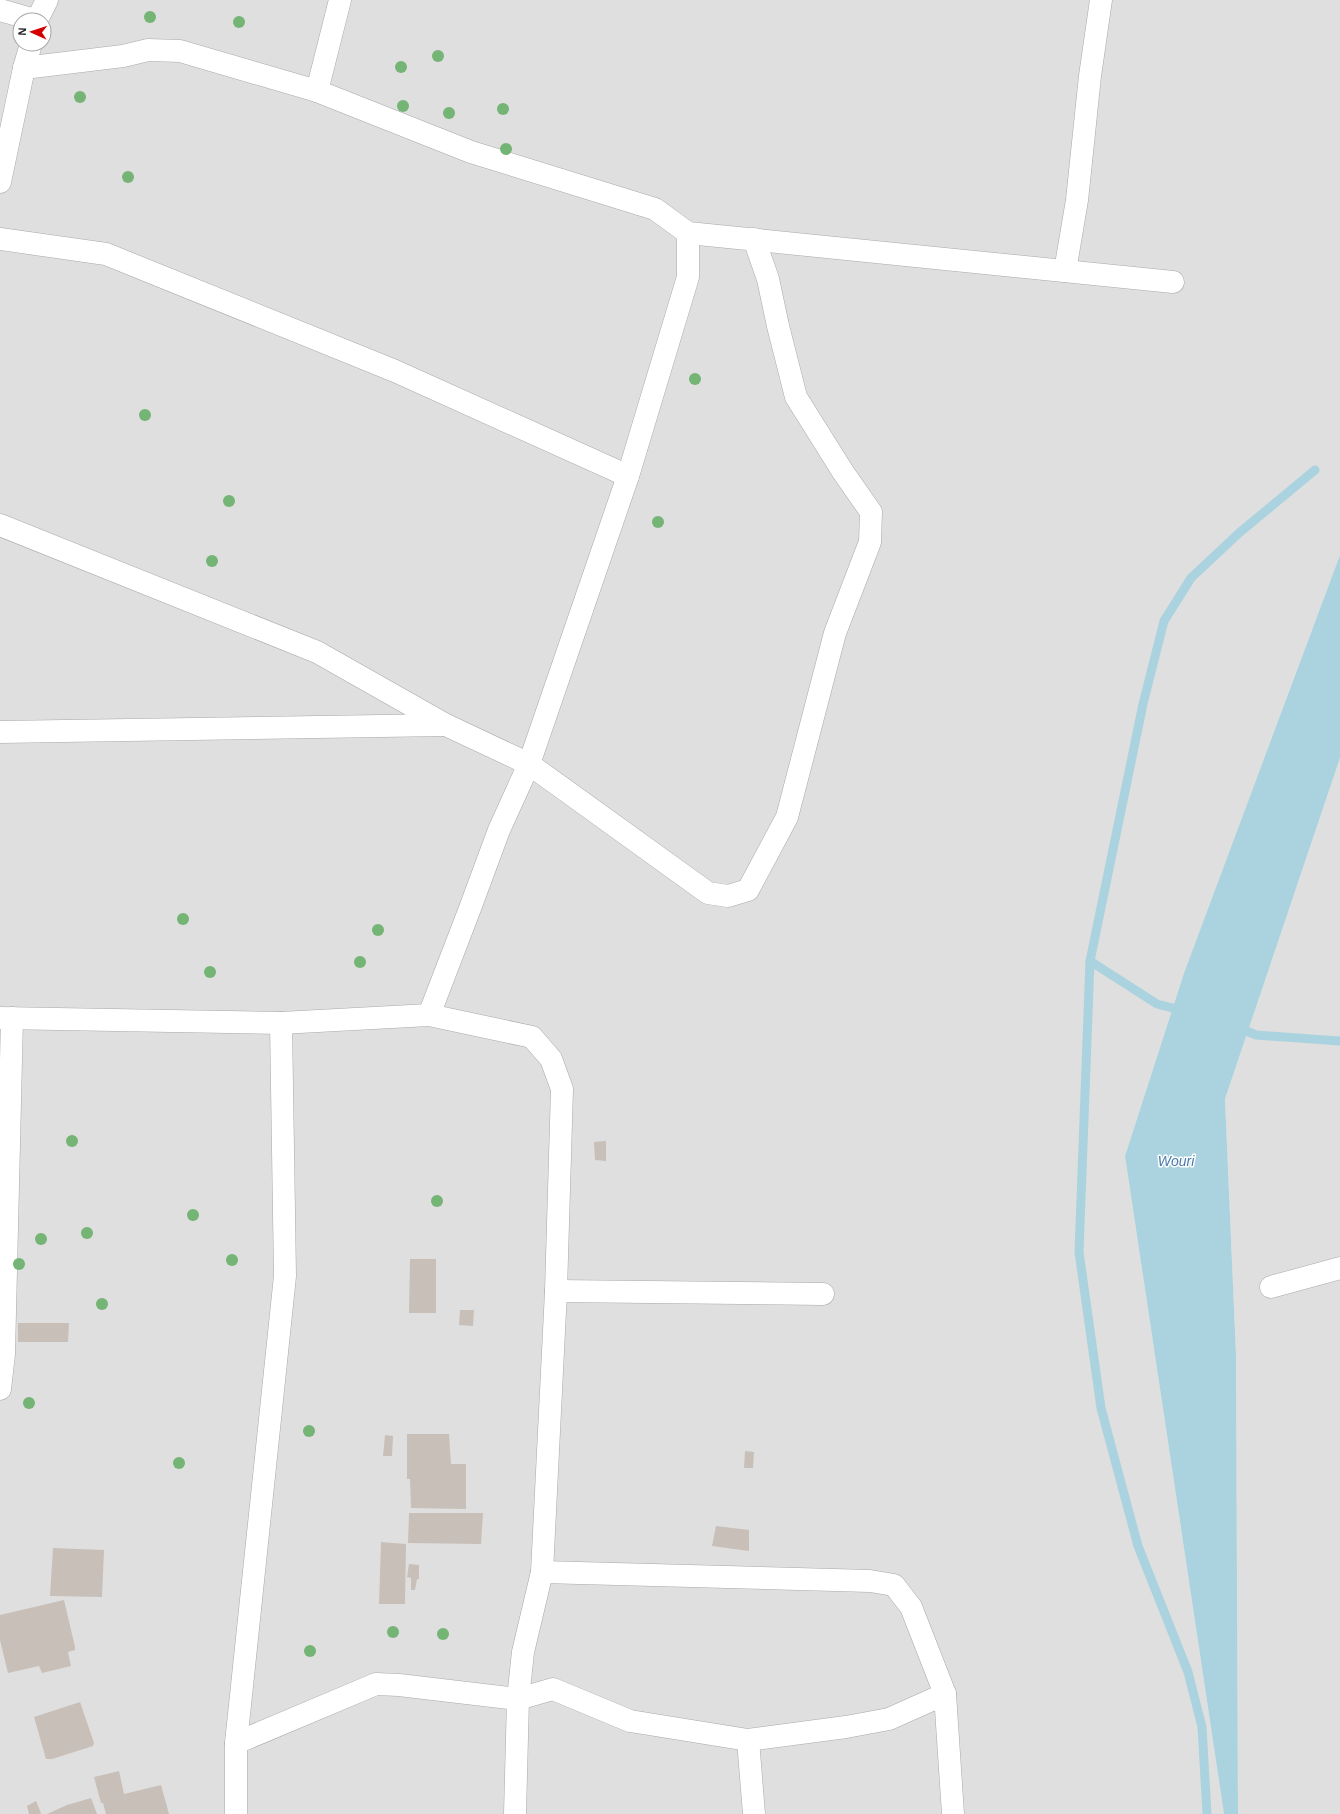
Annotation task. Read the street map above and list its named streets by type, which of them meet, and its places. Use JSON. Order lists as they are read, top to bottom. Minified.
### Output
{"water":["Wouri"],"north":"left"}
